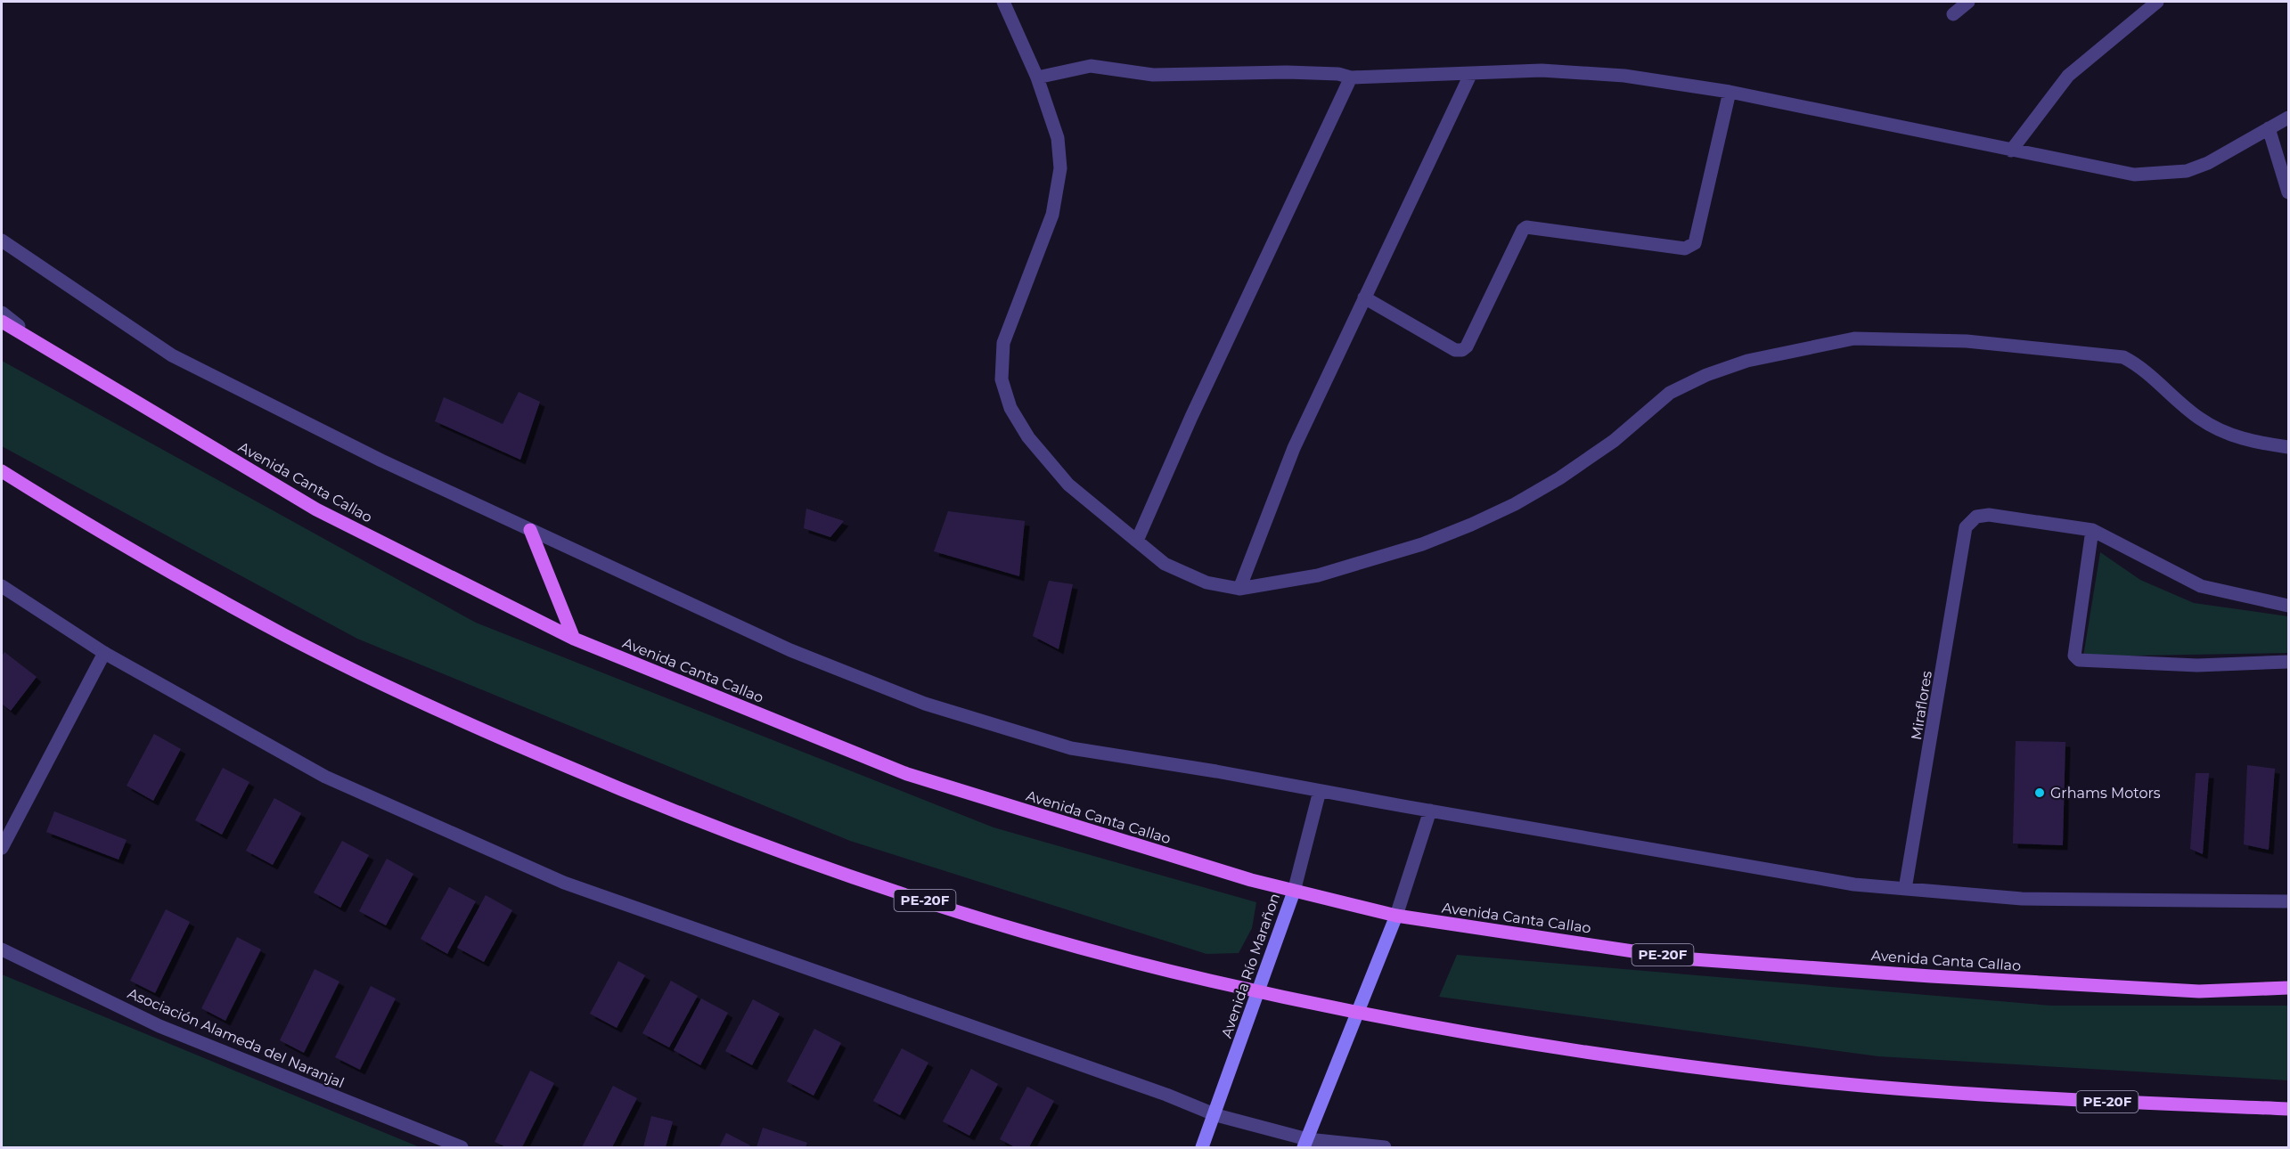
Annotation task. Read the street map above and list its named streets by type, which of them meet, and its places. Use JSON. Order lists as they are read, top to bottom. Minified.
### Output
{"streets":{"main road":["Avenida Canta Callao","PE-20F","Avenida Río Marañon"],"street":["Miraflores","Asociación Alameda del Naranjal"]},"crossings":[["Avenida Canta Callao","Avenida Río Marañon"],["PE-20F","Avenida Río Marañon"]],"places":["Grhams Motors"]}
